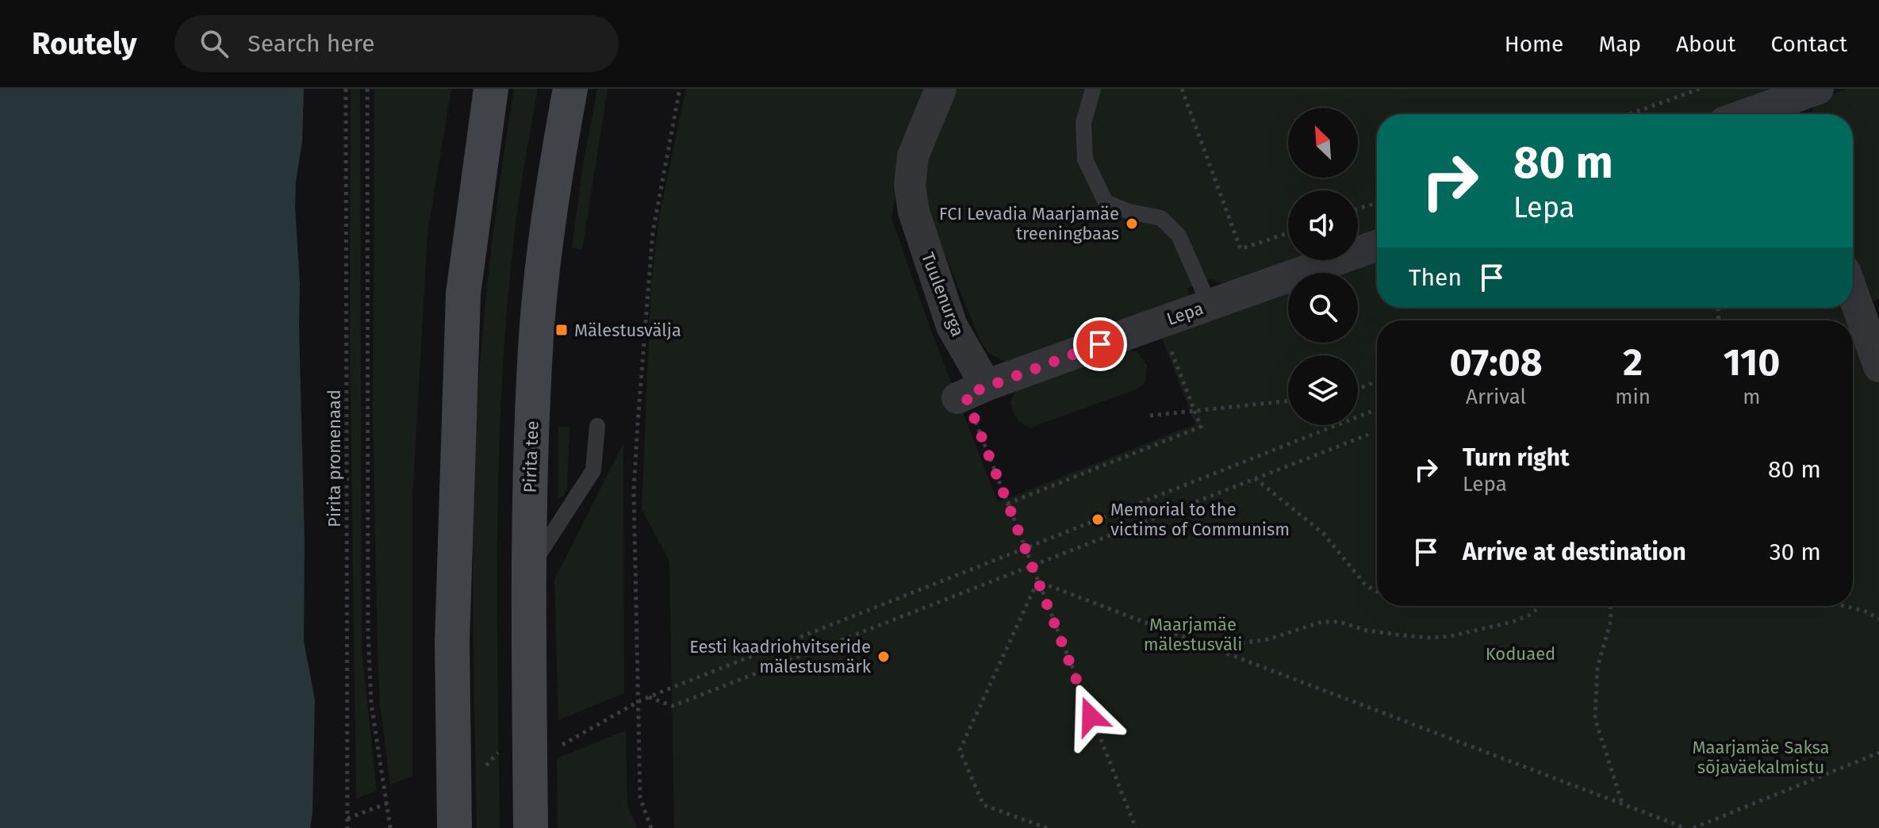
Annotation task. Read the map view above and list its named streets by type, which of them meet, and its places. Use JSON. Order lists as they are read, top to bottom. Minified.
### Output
{"streets":{"main road":["Pirita tee"],"street":["Tuulenurga","Lepa"],"path":["Pirita promenaad"]},"crossings":[["Tuulenurga","Lepa"]],"parks":["Maarjamäe mälestusväli","Koduaed","Maarjamäe Saksa sõjaväekalmistu"],"places":{"other":["FCI Levadia Maarjamäe treeningbaas","Memorial to the victims of Communism","Eesti kaadriohvitseride mälestusmärk"],"transit":["Mälestusvälja"]},"north":"top left","page":{"header":"Routely","search":"Search here","nav":["Home","Map","About","Contact"],"turn":["80 m","Lepa"],"then":"Then","eta":["07:08","Arrival","2","min","110","m"],"list":[{"name":"Turn right","note":"Lepa","value":"80 m"},{"name":"Arrive at destination","value":"30 m"}]}}
